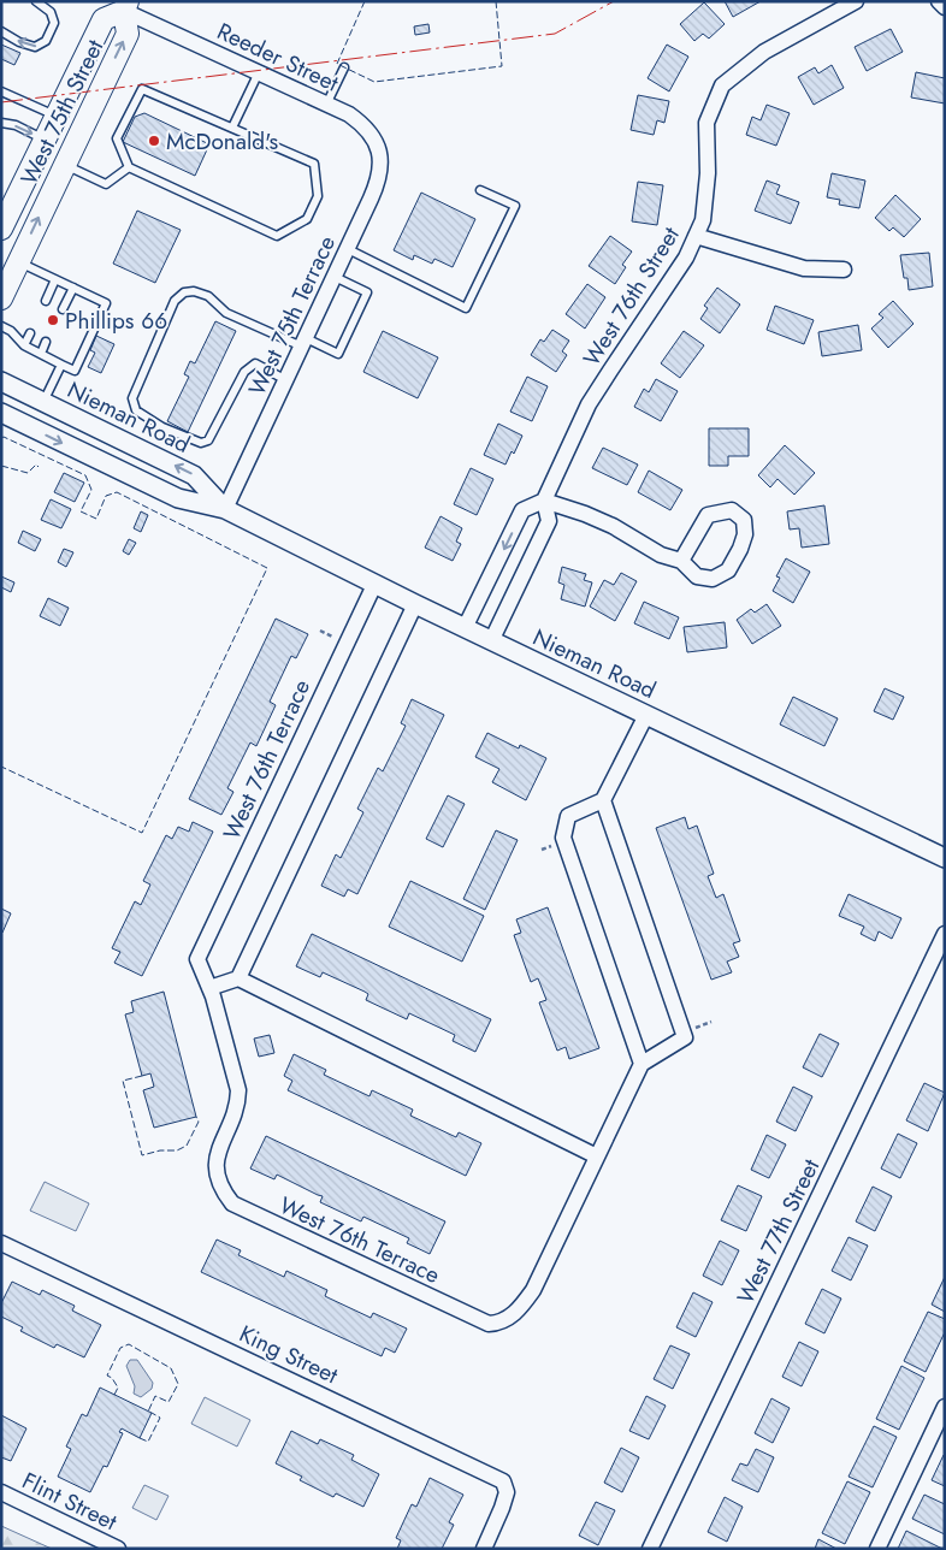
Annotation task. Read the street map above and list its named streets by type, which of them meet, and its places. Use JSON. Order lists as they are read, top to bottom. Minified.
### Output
{"streets":{"main road":["West 75th Street"],"street":["Reeder Street","West 76th Street","West 75th Terrace","Nieman Road","West 76th Terrace","West 77th Street","King Street","Flint Street"]},"crossings":[["Reeder Street","West 75th Street"],["Reeder Street","West 75th Terrace"],["West 76th Street","Nieman Road"],["West 75th Terrace","Nieman Road"],["Nieman Road","West 76th Terrace"]],"places":["McDonald's","Phillips 66"]}
